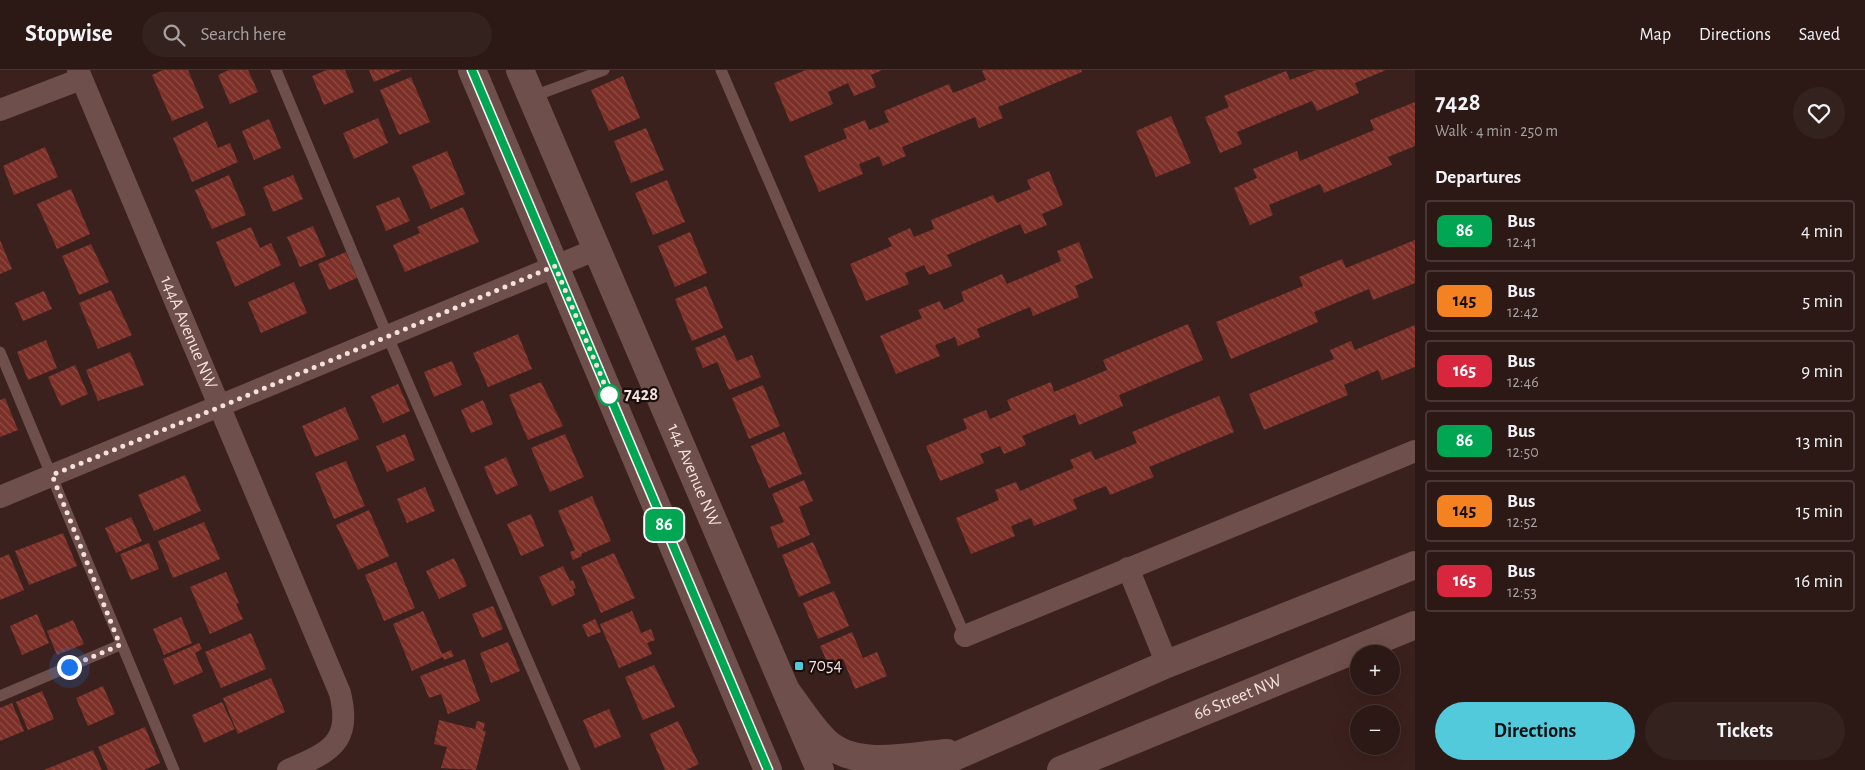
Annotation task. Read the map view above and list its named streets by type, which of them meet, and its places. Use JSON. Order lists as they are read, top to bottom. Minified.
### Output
{"streets":{"street":["144A Avenue NW","144 Avenue NW","66 Street NW"]},"places":{"other":["7428"],"transit":["7054"]},"lines":["bus line 86"],"page":{"header":"Stopwise","search":"Search here","nav":["Map","Directions","Saved"],"on_map":"86","heading":[["7428","Walk · 4 min · 250 m"],"Departures"],"list":[{"mark":"86","name":"Bus","note":"12:41","value":"4 min"},{"mark":"145","name":"Bus","note":"12:42","value":"5 min"},{"mark":"165","name":"Bus","note":"12:46","value":"9 min"},{"mark":"86","name":"Bus","note":"12:50","value":"13 min"},{"mark":"145","name":"Bus","note":"12:52","value":"15 min"},{"mark":"165","name":"Bus","note":"12:53","value":"16 min"}],"map_buttons":["+","−"],"buttons":["Directions","Tickets"]}}
